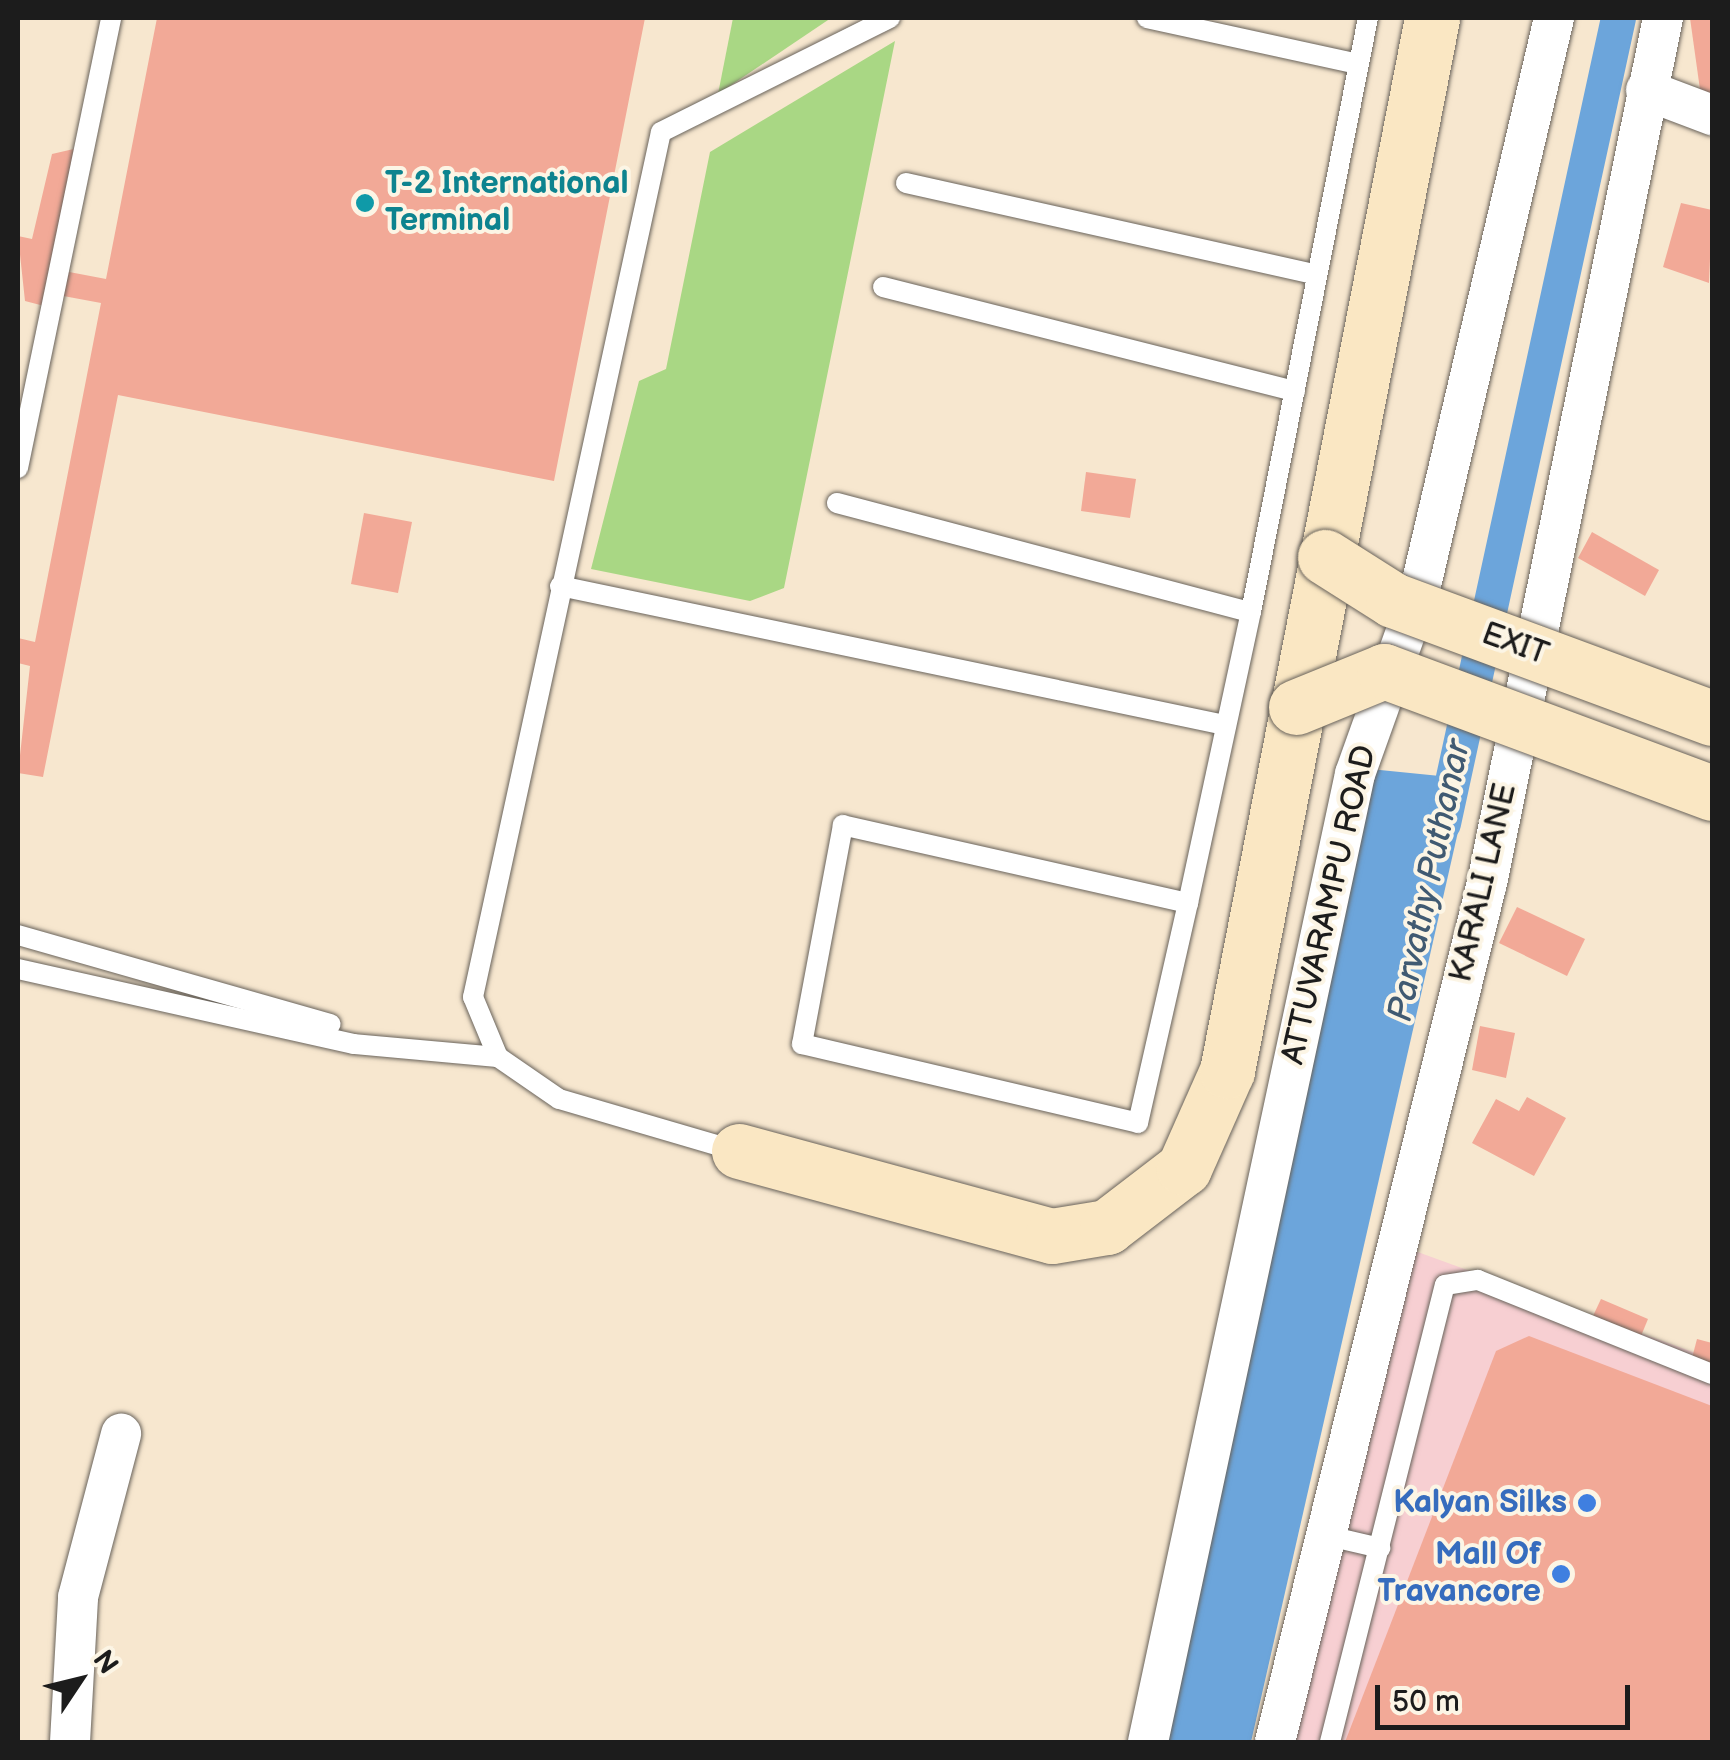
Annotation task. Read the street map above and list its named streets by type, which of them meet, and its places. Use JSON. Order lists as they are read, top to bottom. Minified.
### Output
{"streets":{"street":["EXIT","KARALI LANE","ATTUVARAMPU ROAD"]},"water":["Parvathy Puthanar"],"places":["T-2 International Terminal","Kalyan Silks","Mall Of Travancore"],"scale_bar":"50 m","north":"top right"}
